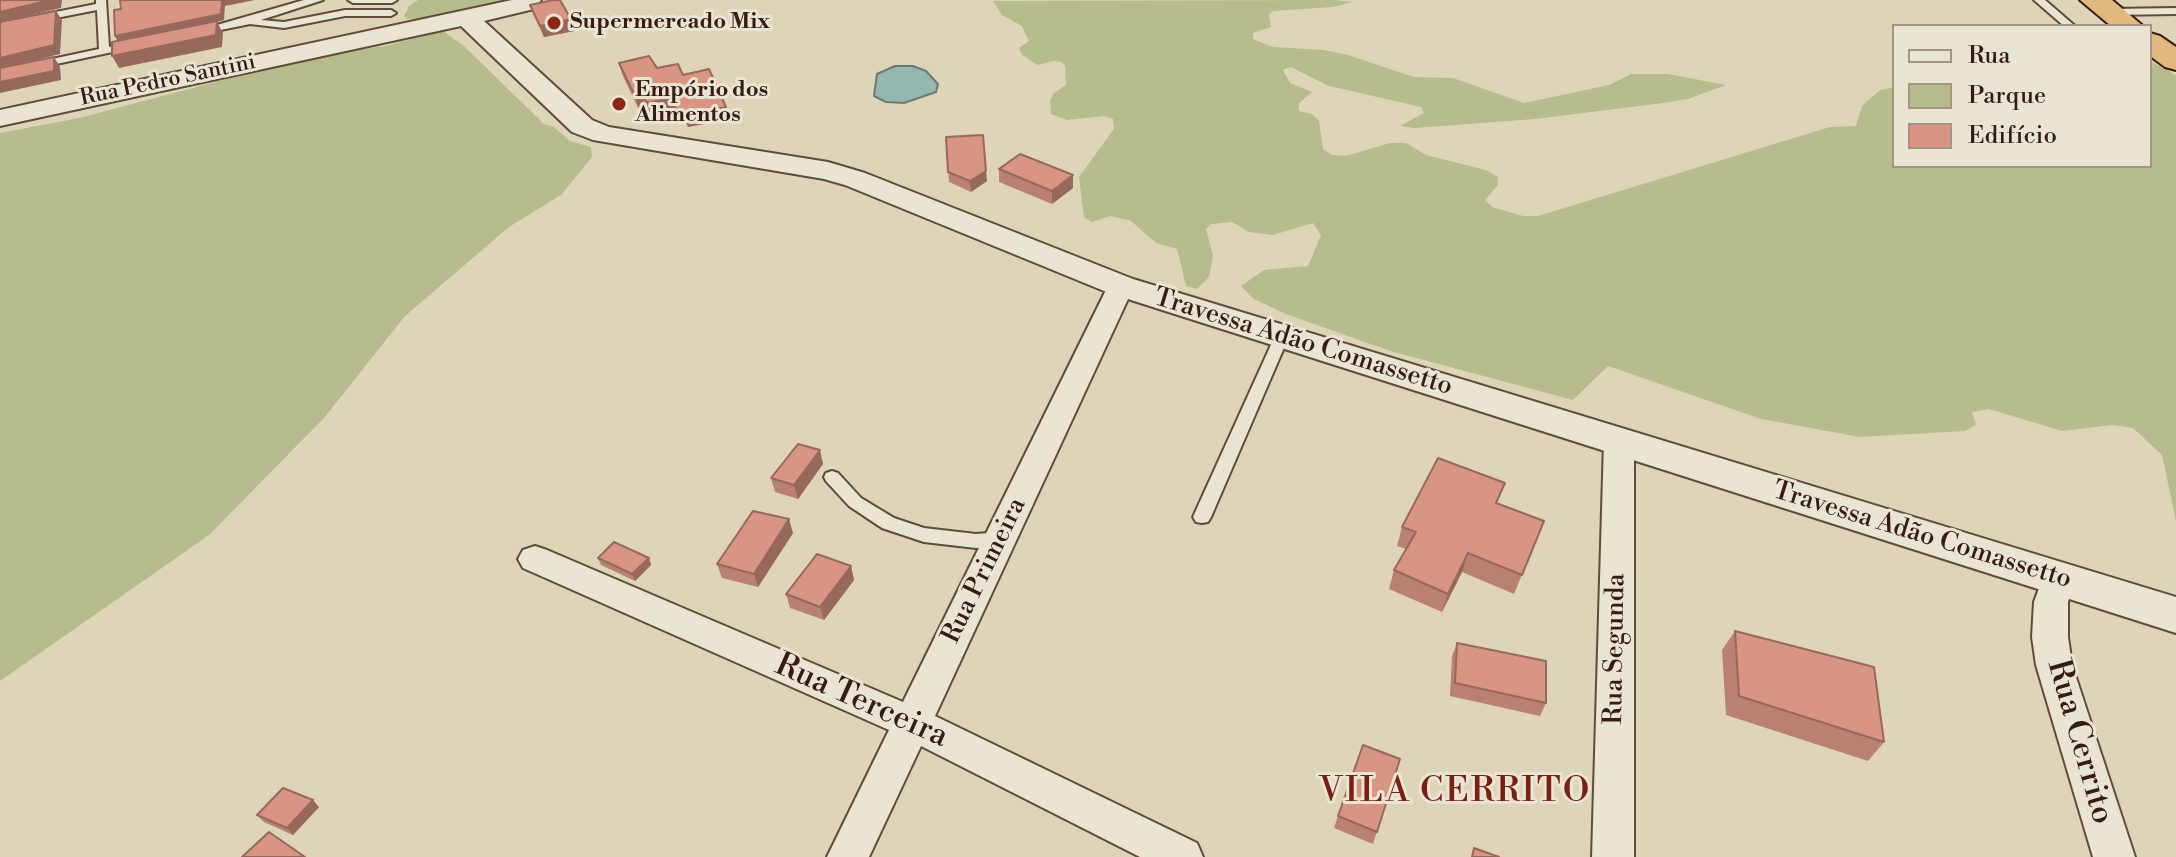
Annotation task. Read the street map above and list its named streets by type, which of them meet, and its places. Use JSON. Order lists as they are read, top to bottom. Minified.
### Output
{"streets":{"street":["Rua Pedro Santini","Travessa Adão Comassetto","Rua Primeira","Rua Segunda","Rua Terceira","Rua Cerrito"]},"crossings":[["Rua Pedro Santini","Travessa Adão Comassetto"],["Travessa Adão Comassetto","Rua Primeira"],["Travessa Adão Comassetto","Rua Segunda"],["Travessa Adão Comassetto","Rua Cerrito"],["Rua Primeira","Rua Terceira"]],"districts":["VILA CERRITO"],"places":["Supermercado Mix","Empório dos Alimentos"],"legend":["Rua","Parque","Edifício"]}
